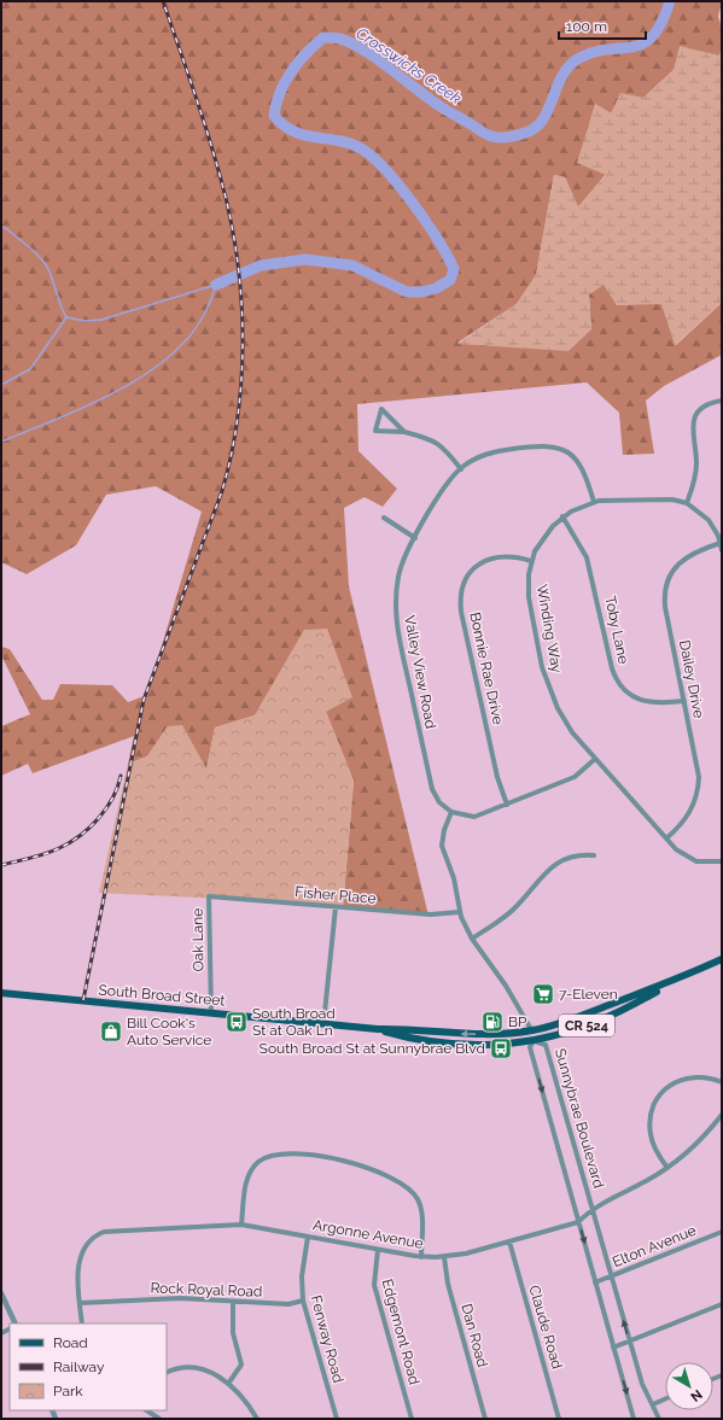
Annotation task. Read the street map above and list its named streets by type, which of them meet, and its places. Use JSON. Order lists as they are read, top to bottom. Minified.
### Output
{"streets":{"main road":["South Broad Street","CR 524"],"street":["Winding Way","Toby Lane","Bonnie Rae Drive","Valley View Road","Dailey Drive","Fisher Place","Oak Lane","Sunnybrae Boulevard","Argonne Avenue","Elton Avenue","Rock Royal Road","Claude Road","Edgemont Road","Dan Road","Fenway Road"]},"crossings":[["Winding Way","Toby Lane"],["Winding Way","Bonnie Rae Drive"],["Winding Way","Valley View Road"],["Winding Way","Dailey Drive"],["Toby Lane","Dailey Drive"],["Fisher Place","Oak Lane"],["Oak Lane","South Broad Street"],["South Broad Street","Sunnybrae Boulevard"],["Sunnybrae Boulevard","Argonne Avenue"],["Sunnybrae Boulevard","Elton Avenue"],["Argonne Avenue","Rock Royal Road"],["Argonne Avenue","Claude Road"],["Argonne Avenue","Edgemont Road"],["Argonne Avenue","Dan Road"],["Argonne Avenue","Fenway Road"],["Rock Royal Road","Fenway Road"]],"water":["Crosswicks Creek"],"places":{"supermarket":["7-Eleven"],"bus stop":["South Broad St at Oak Ln","South Broad St at Sunnybrae Blvd"],"fuel station":["BP"],"shop":["Bill Cook's Auto Service"]},"legend":["Road","Railway","Park"],"scale_bar":"100 m","north":"bottom right"}
